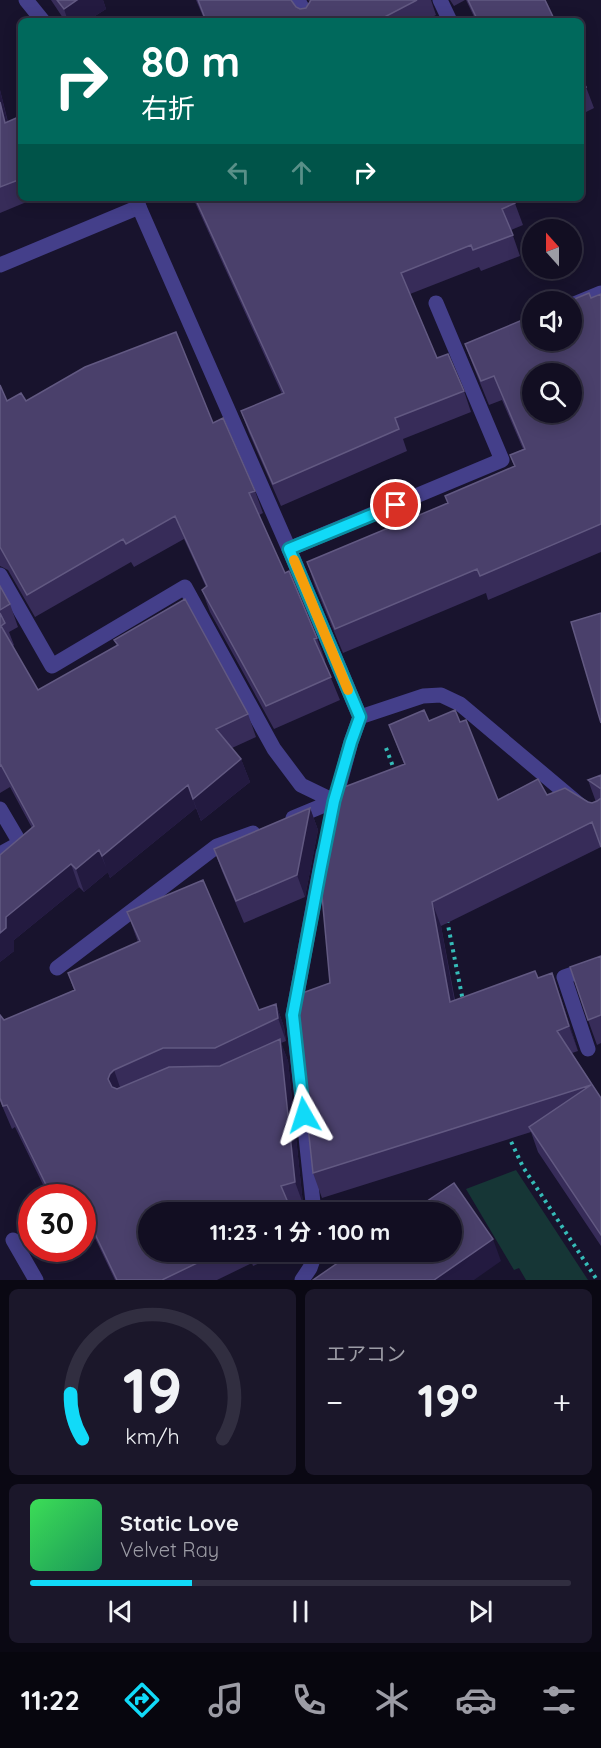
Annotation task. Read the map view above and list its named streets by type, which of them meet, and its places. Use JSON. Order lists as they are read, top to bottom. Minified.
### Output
{"north":"top","page":{"turn":["80 m","右折"],"limit":"30","trip":"11:23 · 1 分 · 100 m","tile":"エアコン","heat":["−","19°","+"],"song":["Static Love","Velvet Ray"],"tabs":"11:22","gauge":["19","km/h"]}}
